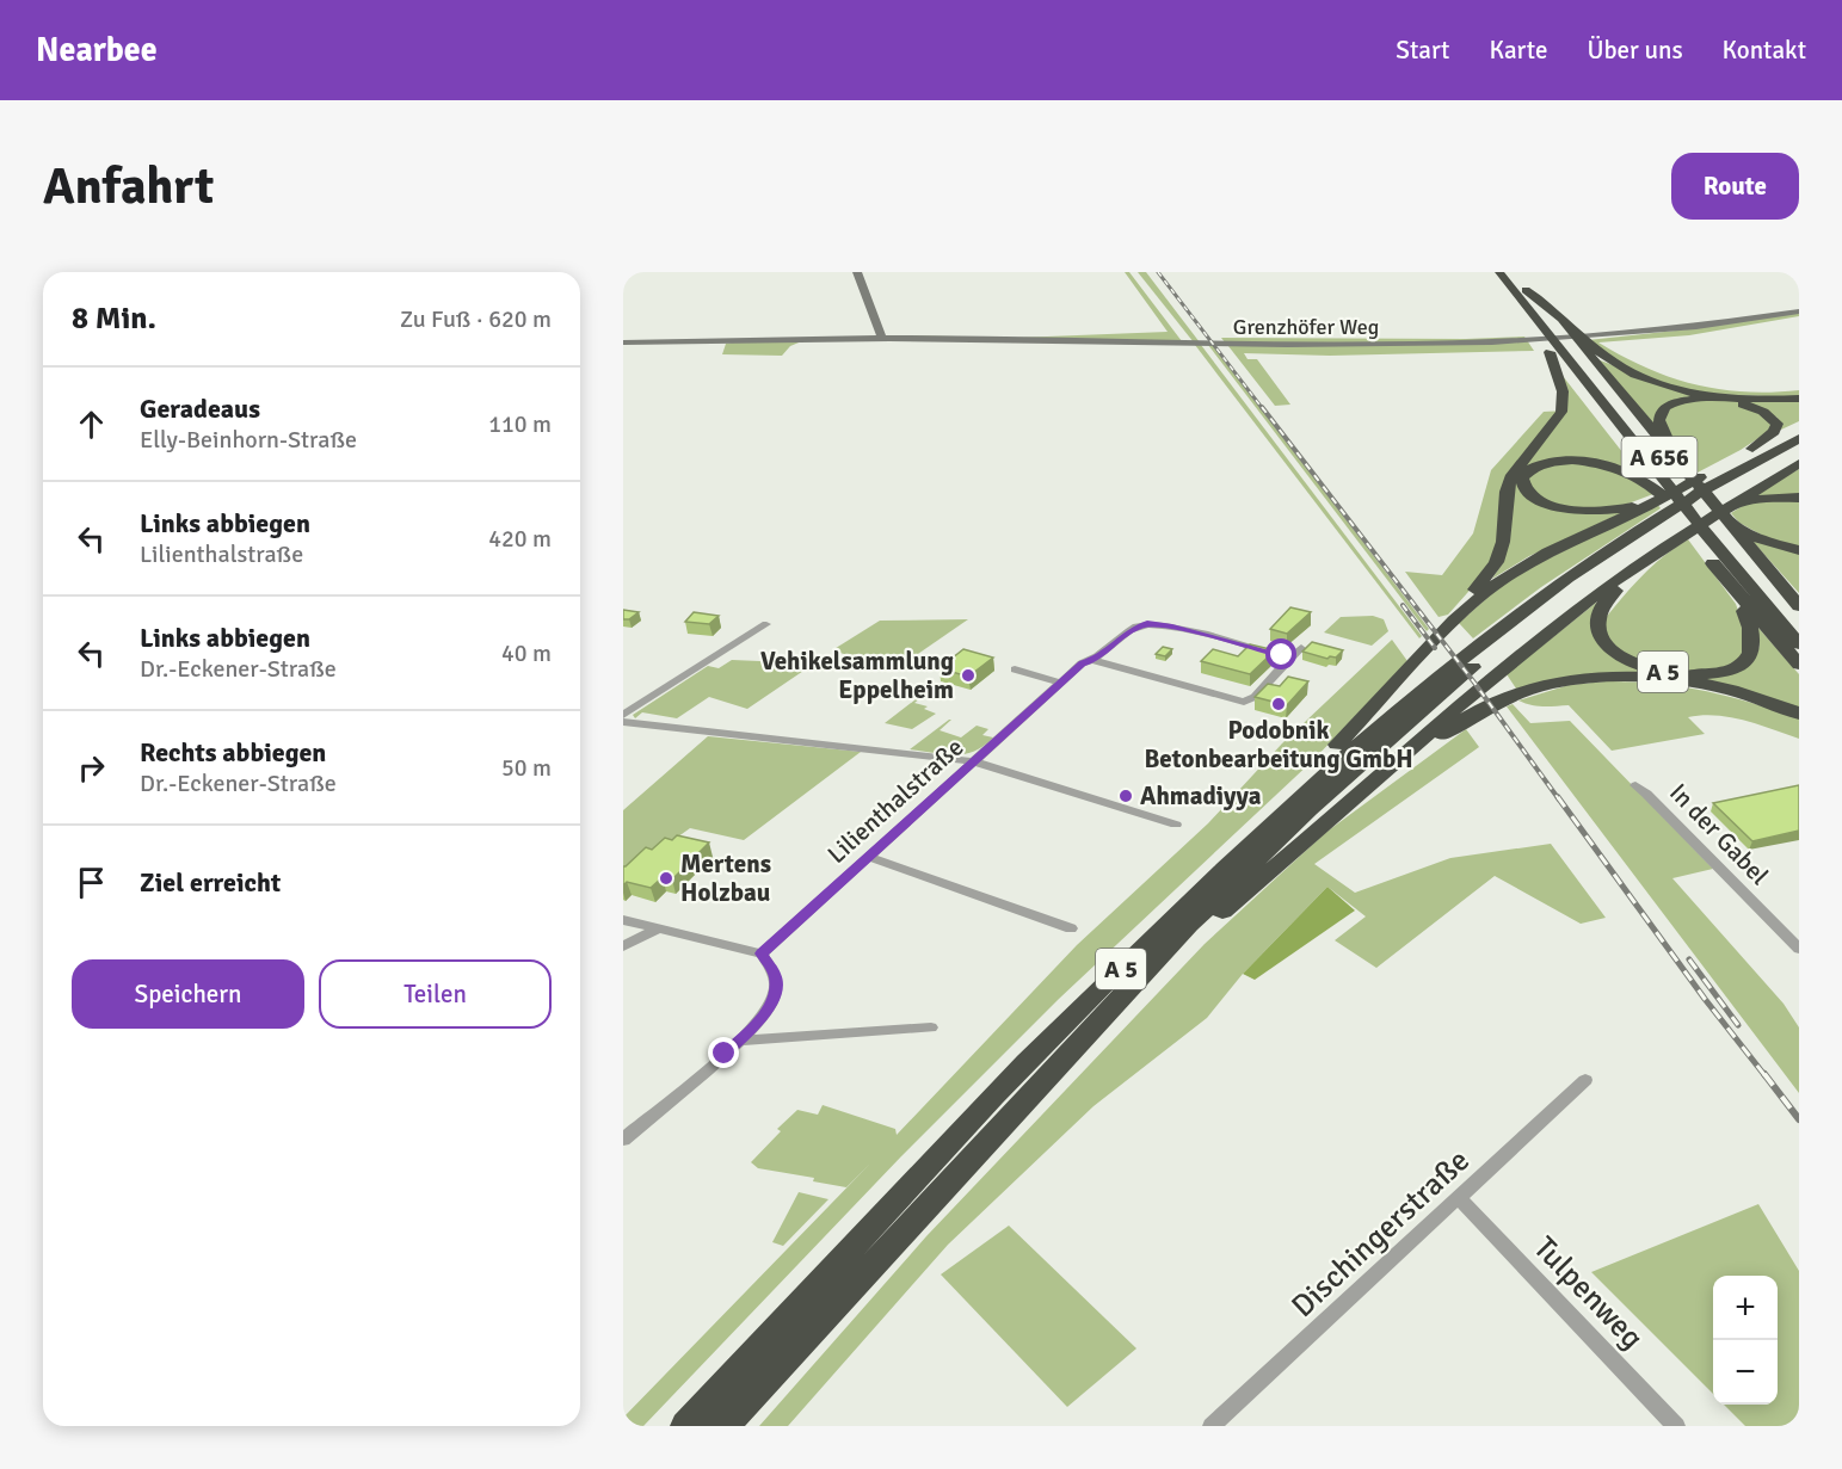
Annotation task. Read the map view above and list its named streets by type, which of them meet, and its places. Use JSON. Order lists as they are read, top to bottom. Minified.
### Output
{"streets":{"highway":["A 656","A 5"],"main road":["Grenzhöfer Weg"],"street":["Lilienthalstraße","In der Gabel","Dischingerstraße","Tulpenweg"]},"crossings":[["A 656","A 5"],["Dischingerstraße","Tulpenweg"]],"places":["Vehikelsammlung Eppelheim","Podobnik Betonbearbeitung GmbH","Ahmadiyya","Mertens Holzbau"],"page":{"header":"Nearbee","nav":["Start","Karte","Über uns","Kontakt"],"buttons":["Route",["Speichern","Teilen"]],"title":"Anfahrt","heading":["8 Min.","Zu Fuß · 620 m"],"list":[["Geradeaus","Elly-Beinhorn-Straße","110 m"],["Links abbiegen","Lilienthalstraße","420 m"],["Links abbiegen","Dr.-Eckener-Straße","40 m"],["Rechts abbiegen","Dr.-Eckener-Straße","50 m"],"Ziel erreicht"],"map_buttons":["+","−"]}}
